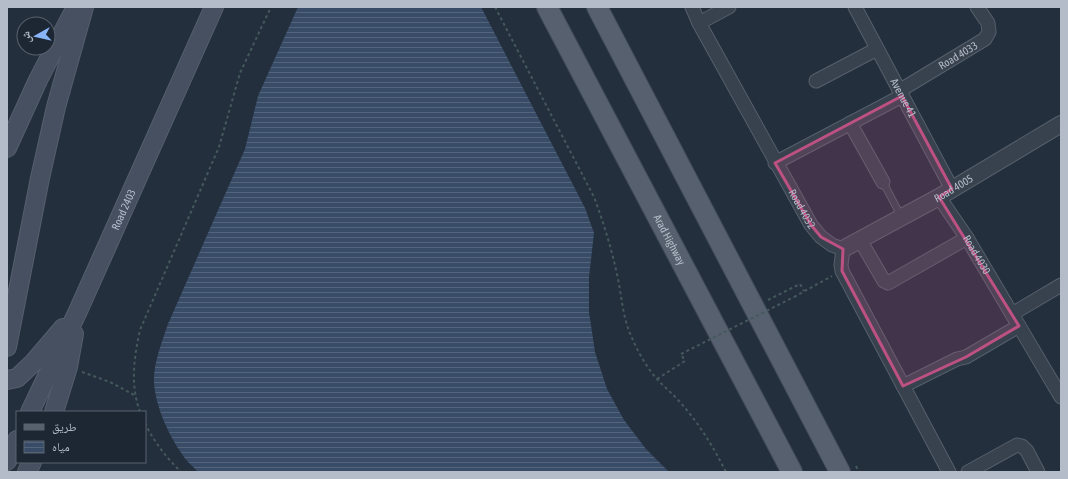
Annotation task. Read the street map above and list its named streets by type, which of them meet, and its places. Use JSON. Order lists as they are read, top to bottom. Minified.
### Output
{"streets":{"main road":["Road 2403","Arad Highway"],"street":["Road 4033","Avenue 41","Road 4005","Road 4032","Road 4030"]},"crossings":[["Road 4033","Avenue 41"],["Road 4033","Road 4032"],["Avenue 41","Road 4005"],["Avenue 41","Road 4030"],["Road 4005","Road 4032"],["Road 4005","Road 4030"]],"legend":["طريق","مياه"],"north":"left"}
